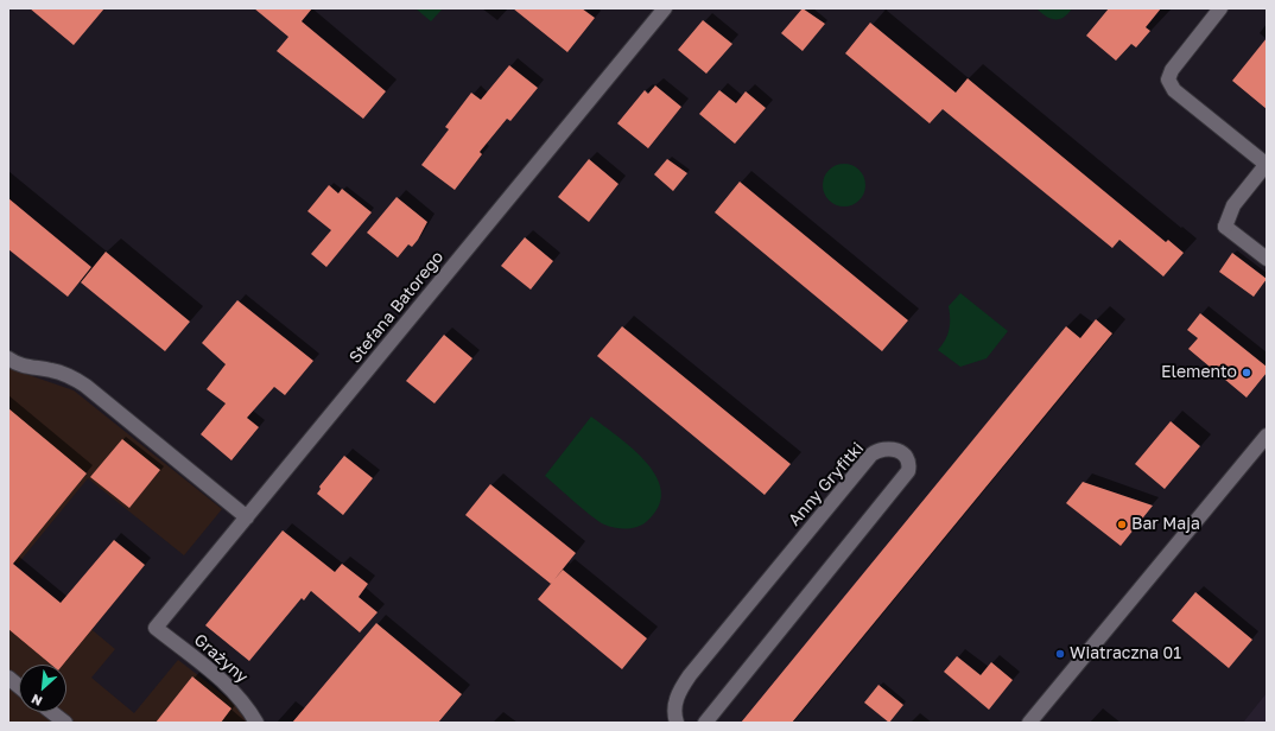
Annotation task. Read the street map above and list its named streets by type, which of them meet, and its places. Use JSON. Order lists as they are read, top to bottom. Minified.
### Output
{"streets":{"street":["Stefana Batorego","Anny Gryfitki","Grażyny"]},"crossings":[["Stefana Batorego","Grażyny"]],"places":["Elemento","Bar Maja","Wiatraczna 01"],"north":"bottom left"}
